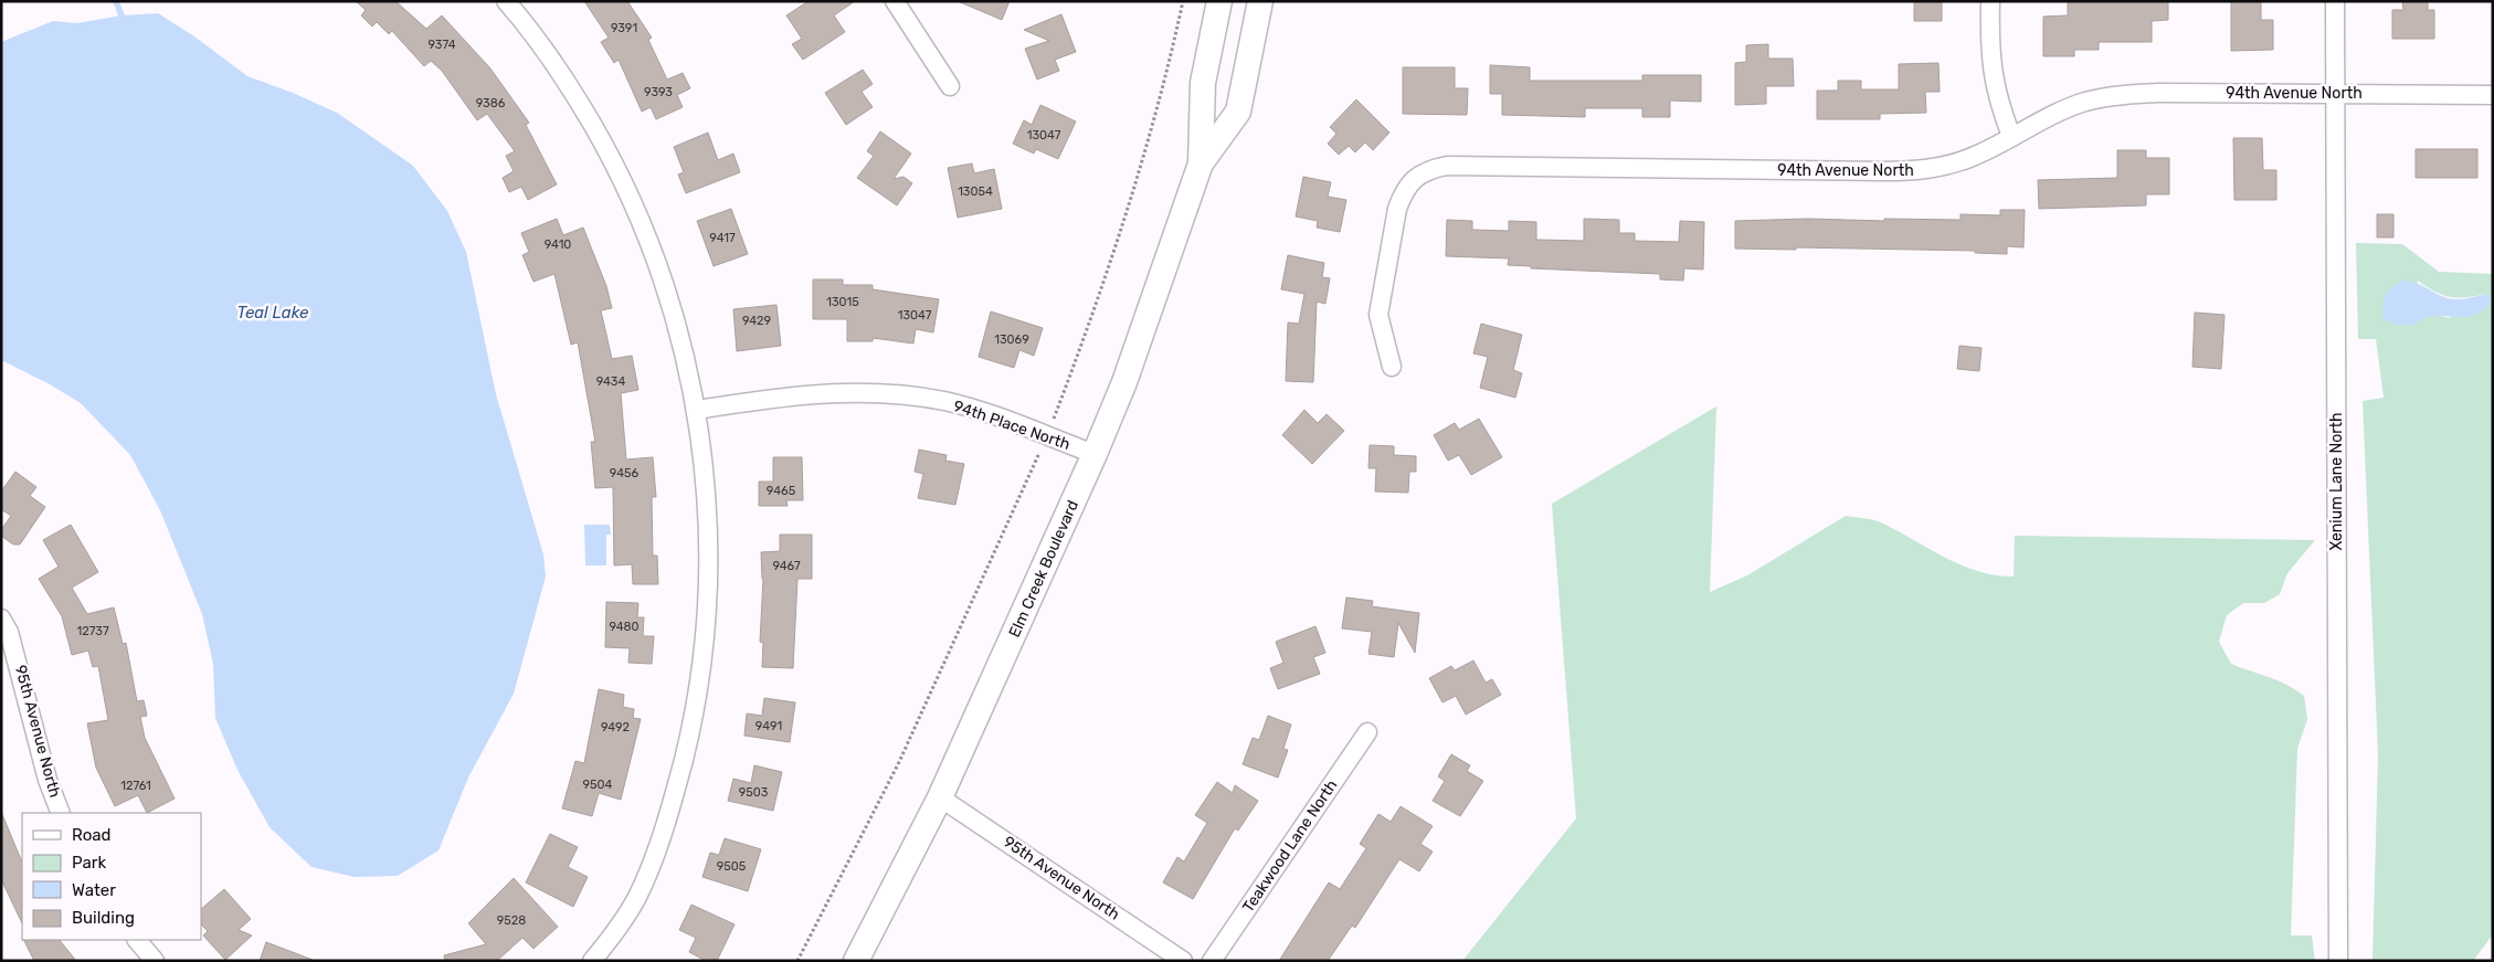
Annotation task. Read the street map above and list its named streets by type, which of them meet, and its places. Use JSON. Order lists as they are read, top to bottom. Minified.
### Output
{"streets":{"main road":["Elm Creek Boulevard"],"street":["94th Avenue North","94th Place North","Xenium Lane North","95th Avenue North","Teakwood Lane North"]},"crossings":[["94th Avenue North","Xenium Lane North"],["94th Place North","Elm Creek Boulevard"],["Elm Creek Boulevard","95th Avenue North"]],"water":["Teal Lake"],"house_numbers":["9391","9374","9393","9386","13047","13054","9417","9410","13015","13047","9429","13069","9434","9456","9465","9467","9480","12737","9491","9492","9504","12761","9503","9505","9528"],"legend":["Road","Park","Water","Building"]}
